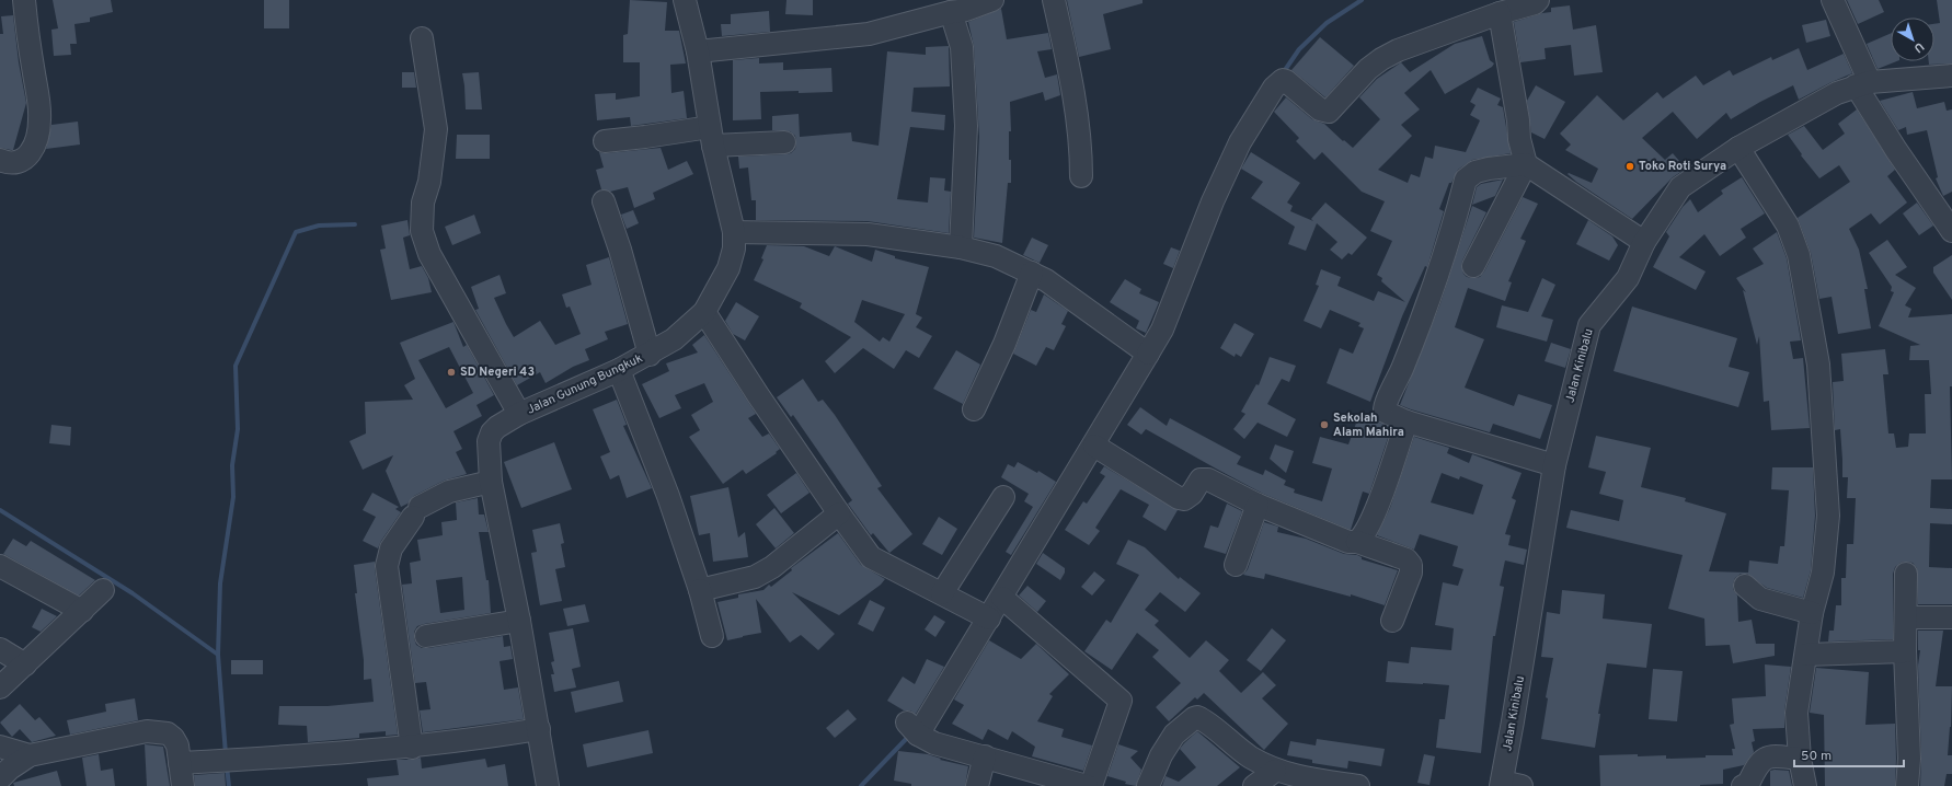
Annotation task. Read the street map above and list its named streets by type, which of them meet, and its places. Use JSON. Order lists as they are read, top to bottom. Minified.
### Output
{"streets":{"street":["Jalan Kinibalu","Jalan Gunung Bungkuk"]},"places":["Toko Roti Surya","SD Negeri 43","Sekolah Alam Mahira"],"scale_bar":"50 m","north":"bottom right"}
